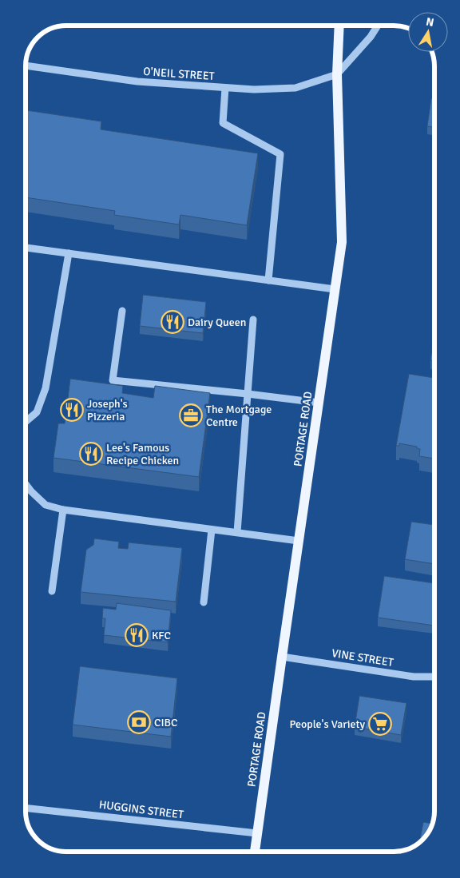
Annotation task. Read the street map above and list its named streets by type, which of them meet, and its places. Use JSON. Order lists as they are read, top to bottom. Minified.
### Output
{"streets":{"main road":["PORTAGE ROAD"],"street":["O'NEIL STREET","VINE STREET","HUGGINS STREET"]},"crossings":[["O'NEIL STREET","PORTAGE ROAD"],["PORTAGE ROAD","VINE STREET"],["PORTAGE ROAD","HUGGINS STREET"]],"places":{"restaurant":["Dairy Queen","Joseph's Pizzeria","Lee's Famous Recipe Chicken","KFC"],"office":["The Mortgage Centre"],"bank":["CIBC"],"supermarket":["People's Variety"]},"north":"top"}
